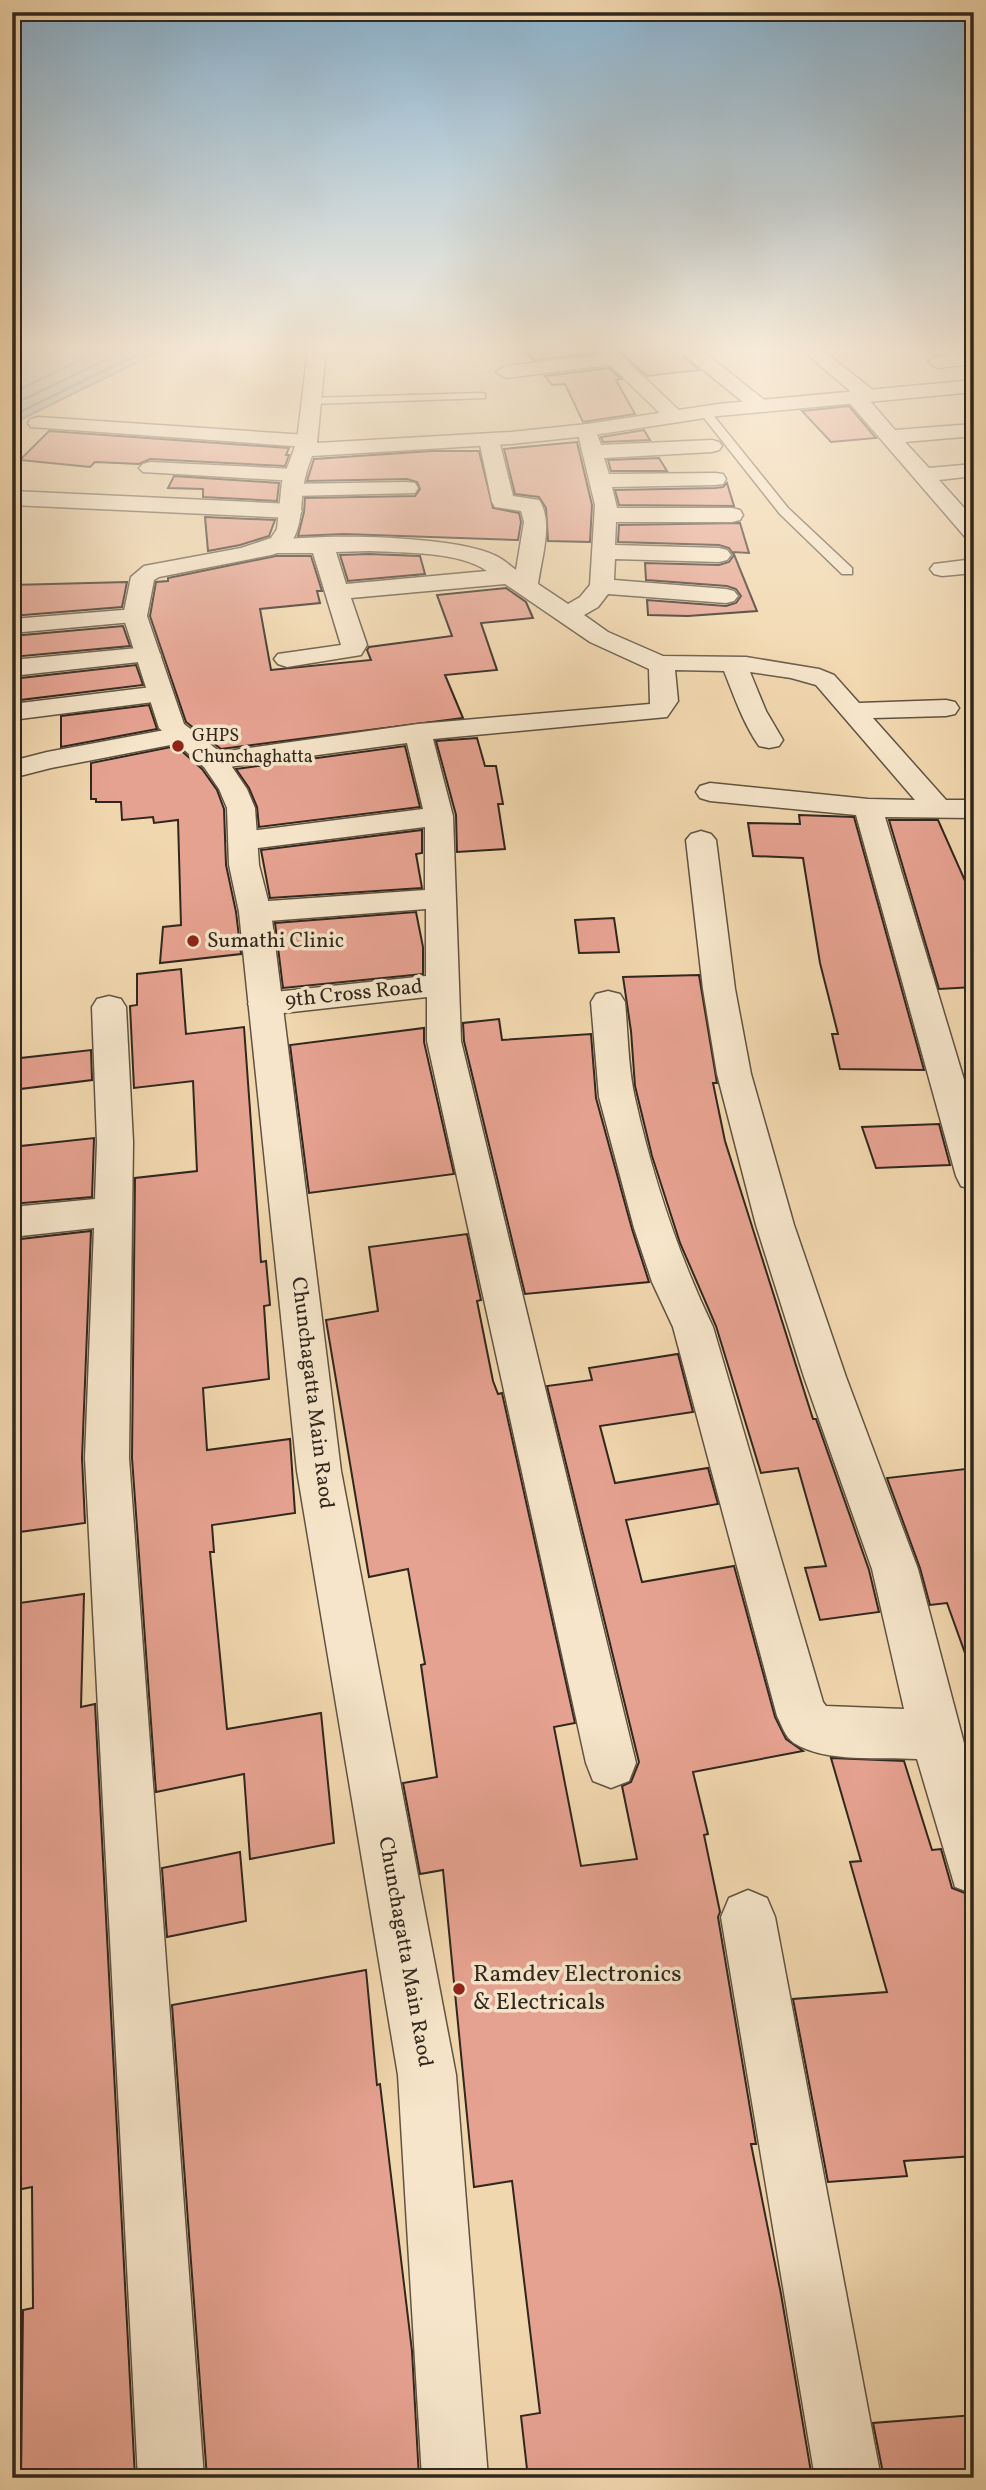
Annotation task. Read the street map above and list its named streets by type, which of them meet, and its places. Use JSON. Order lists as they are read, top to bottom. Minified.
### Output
{"streets":{"street":["9th Cross Road","Chunchagatta Main Raod"]},"crossings":[["9th Cross Road","Chunchagatta Main Raod"]],"places":["GHPS Chunchaghatta","Sumathi Clinic","Ramdev Electronics & Electricals"]}
